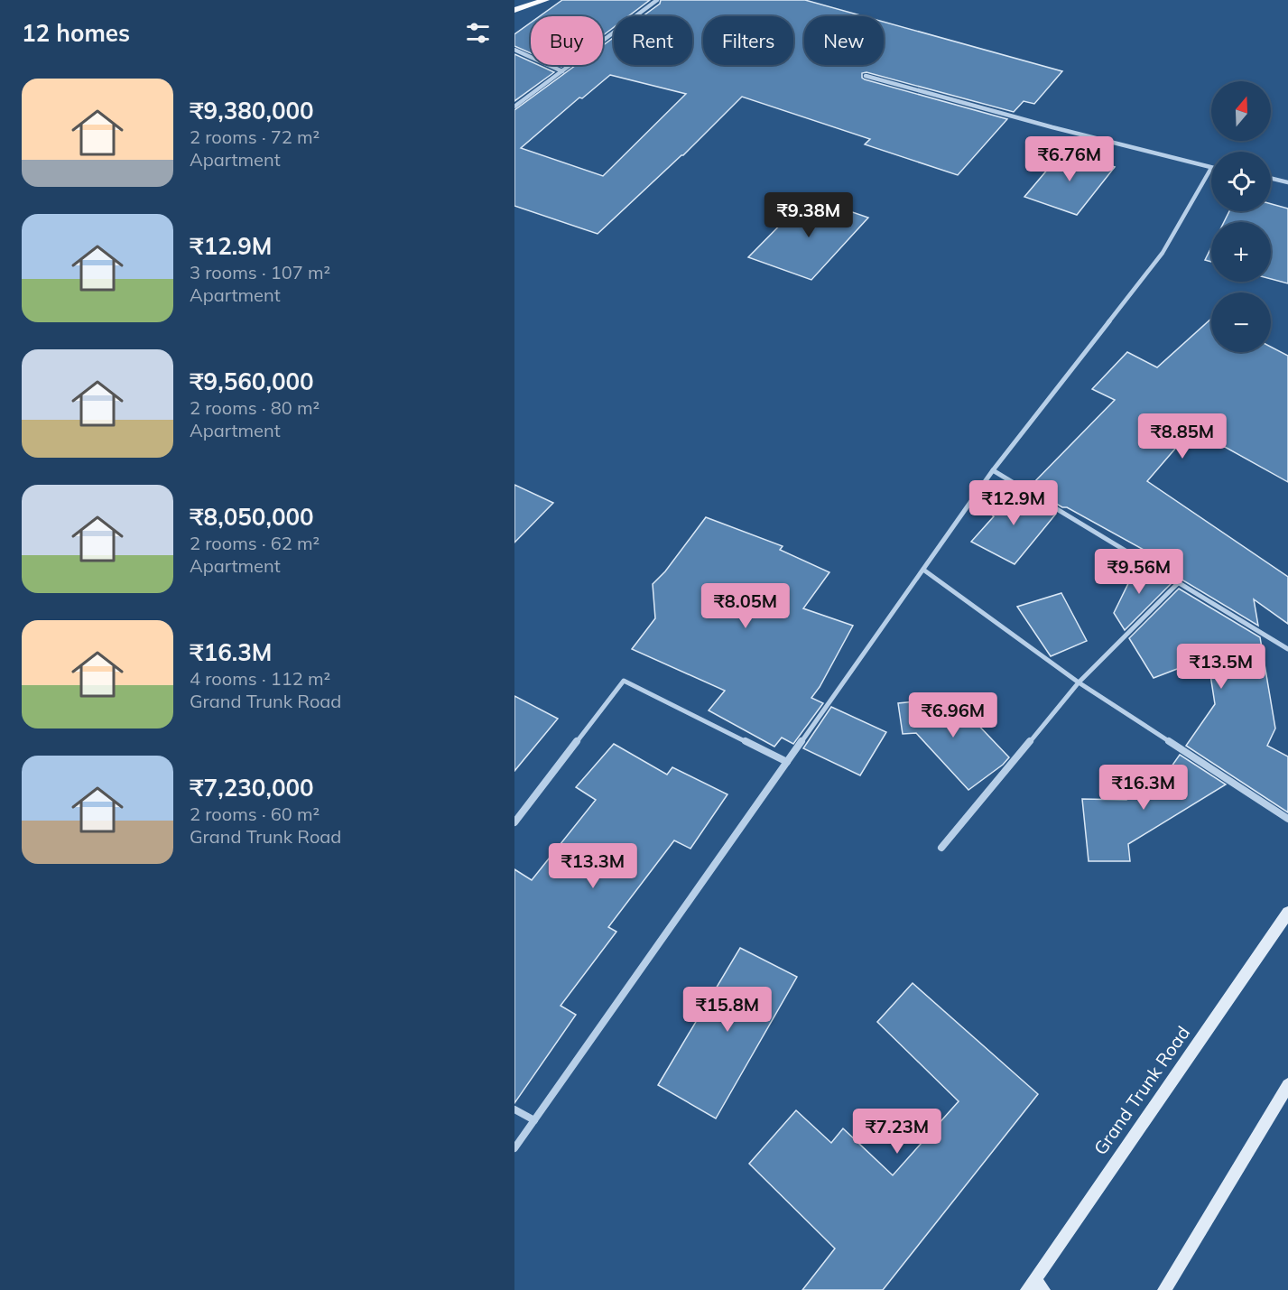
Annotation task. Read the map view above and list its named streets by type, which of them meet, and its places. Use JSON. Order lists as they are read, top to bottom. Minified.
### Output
{"streets":{"main road":["Grand Trunk Road"]},"north":"top","page":{"heading":"12 homes","chip":["Buy","Rent","Filters","New"],"list":[{"name":"₹9,380,000","note":"2 rooms · 72 m² · Apartment"},{"name":"₹12.9M","note":"3 rooms · 107 m² · Apartment"},{"name":"₹9,560,000","note":"2 rooms · 80 m² · Apartment"},{"name":"₹8,050,000","note":"2 rooms · 62 m² · Apartment"},{"name":"₹16.3M","note":"4 rooms · 112 m² · Grand Trunk Road"},{"name":"₹7,230,000","note":"2 rooms · 60 m² · Grand Trunk Road"}],"map_buttons":["+","−"],"price":["₹6.76M","₹9.38M","₹8.85M","₹12.9M","₹9.56M","₹8.05M","₹13.5M","₹6.96M","₹16.3M","₹13.3M","₹15.8M","₹7.23M"]}}
